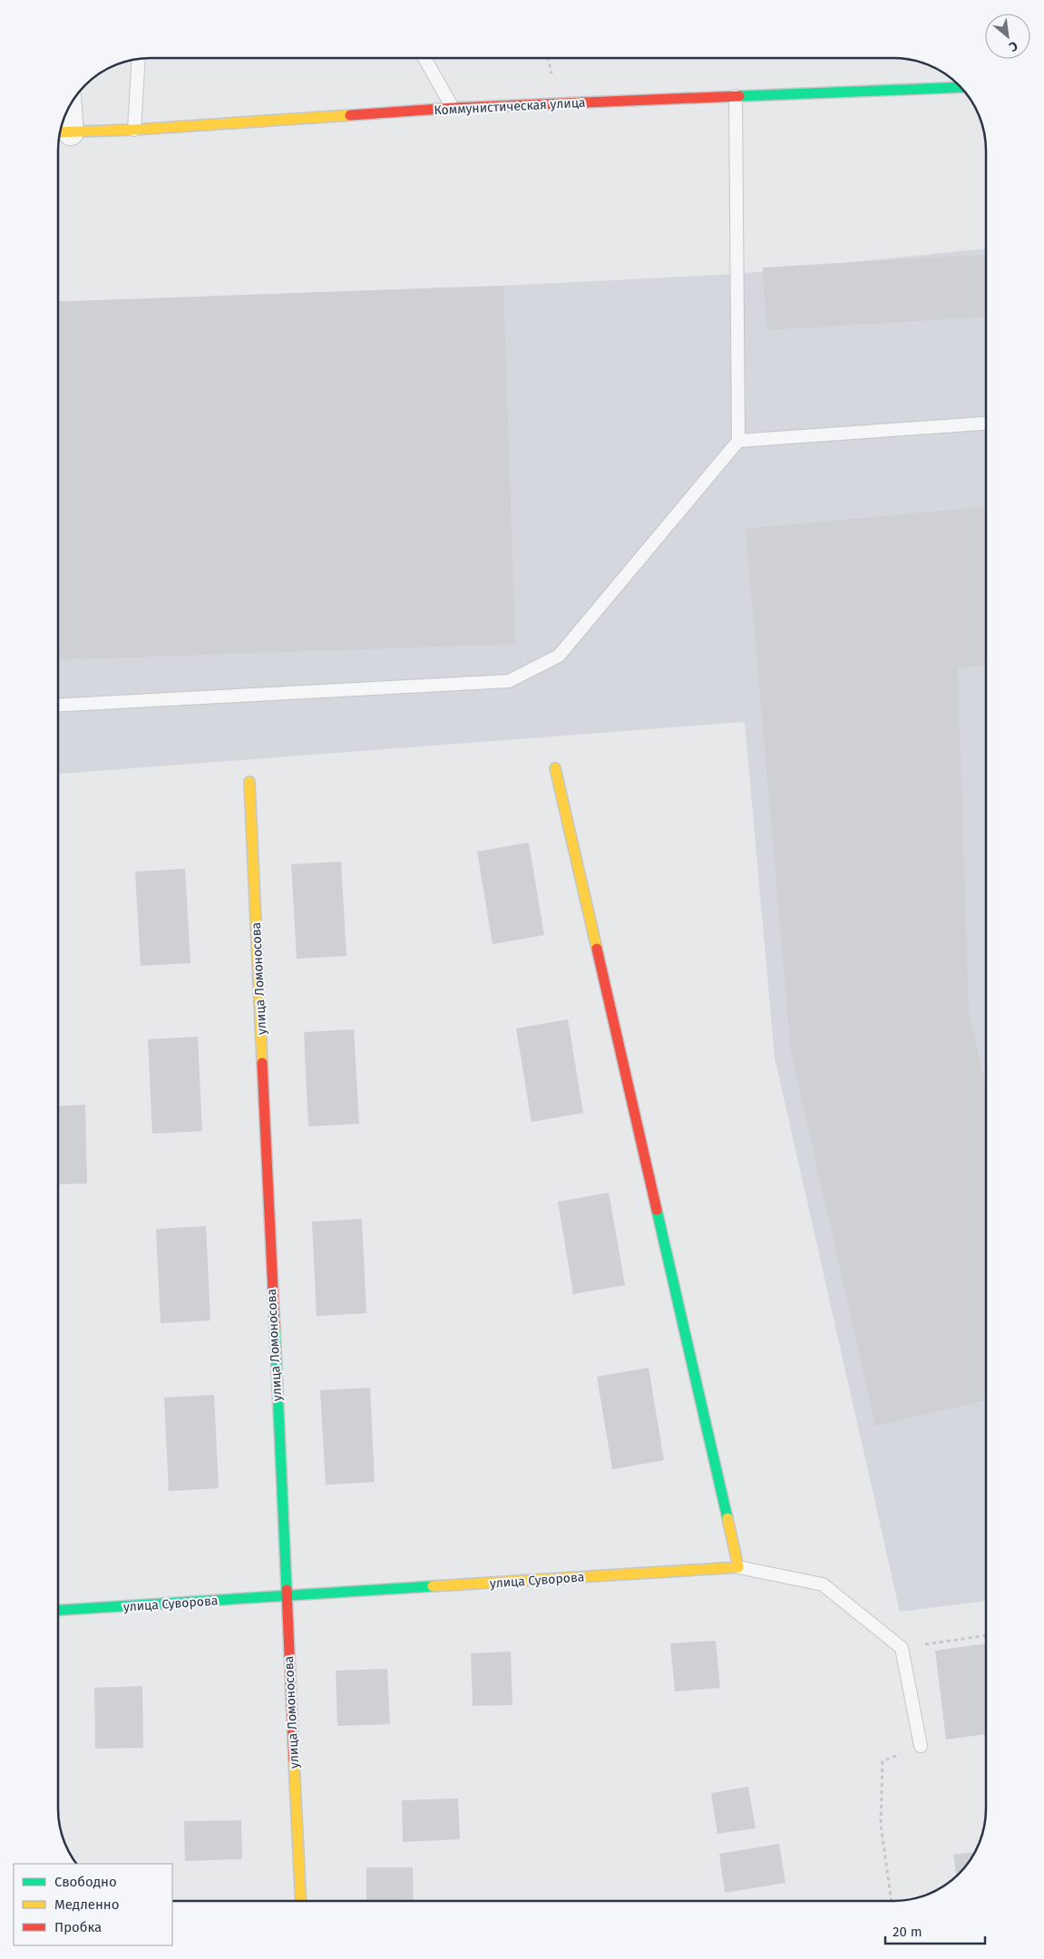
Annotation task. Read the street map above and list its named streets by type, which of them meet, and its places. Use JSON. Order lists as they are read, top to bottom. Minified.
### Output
{"streets":{"street":["Коммунистическая улица","улица Ломоносова","улица Суворова"]},"crossings":[["улица Ломоносова","улица Суворова"]],"legend":["Свободно","Медленно","Пробка"],"scale_bar":"20 m","north":"bottom right"}
